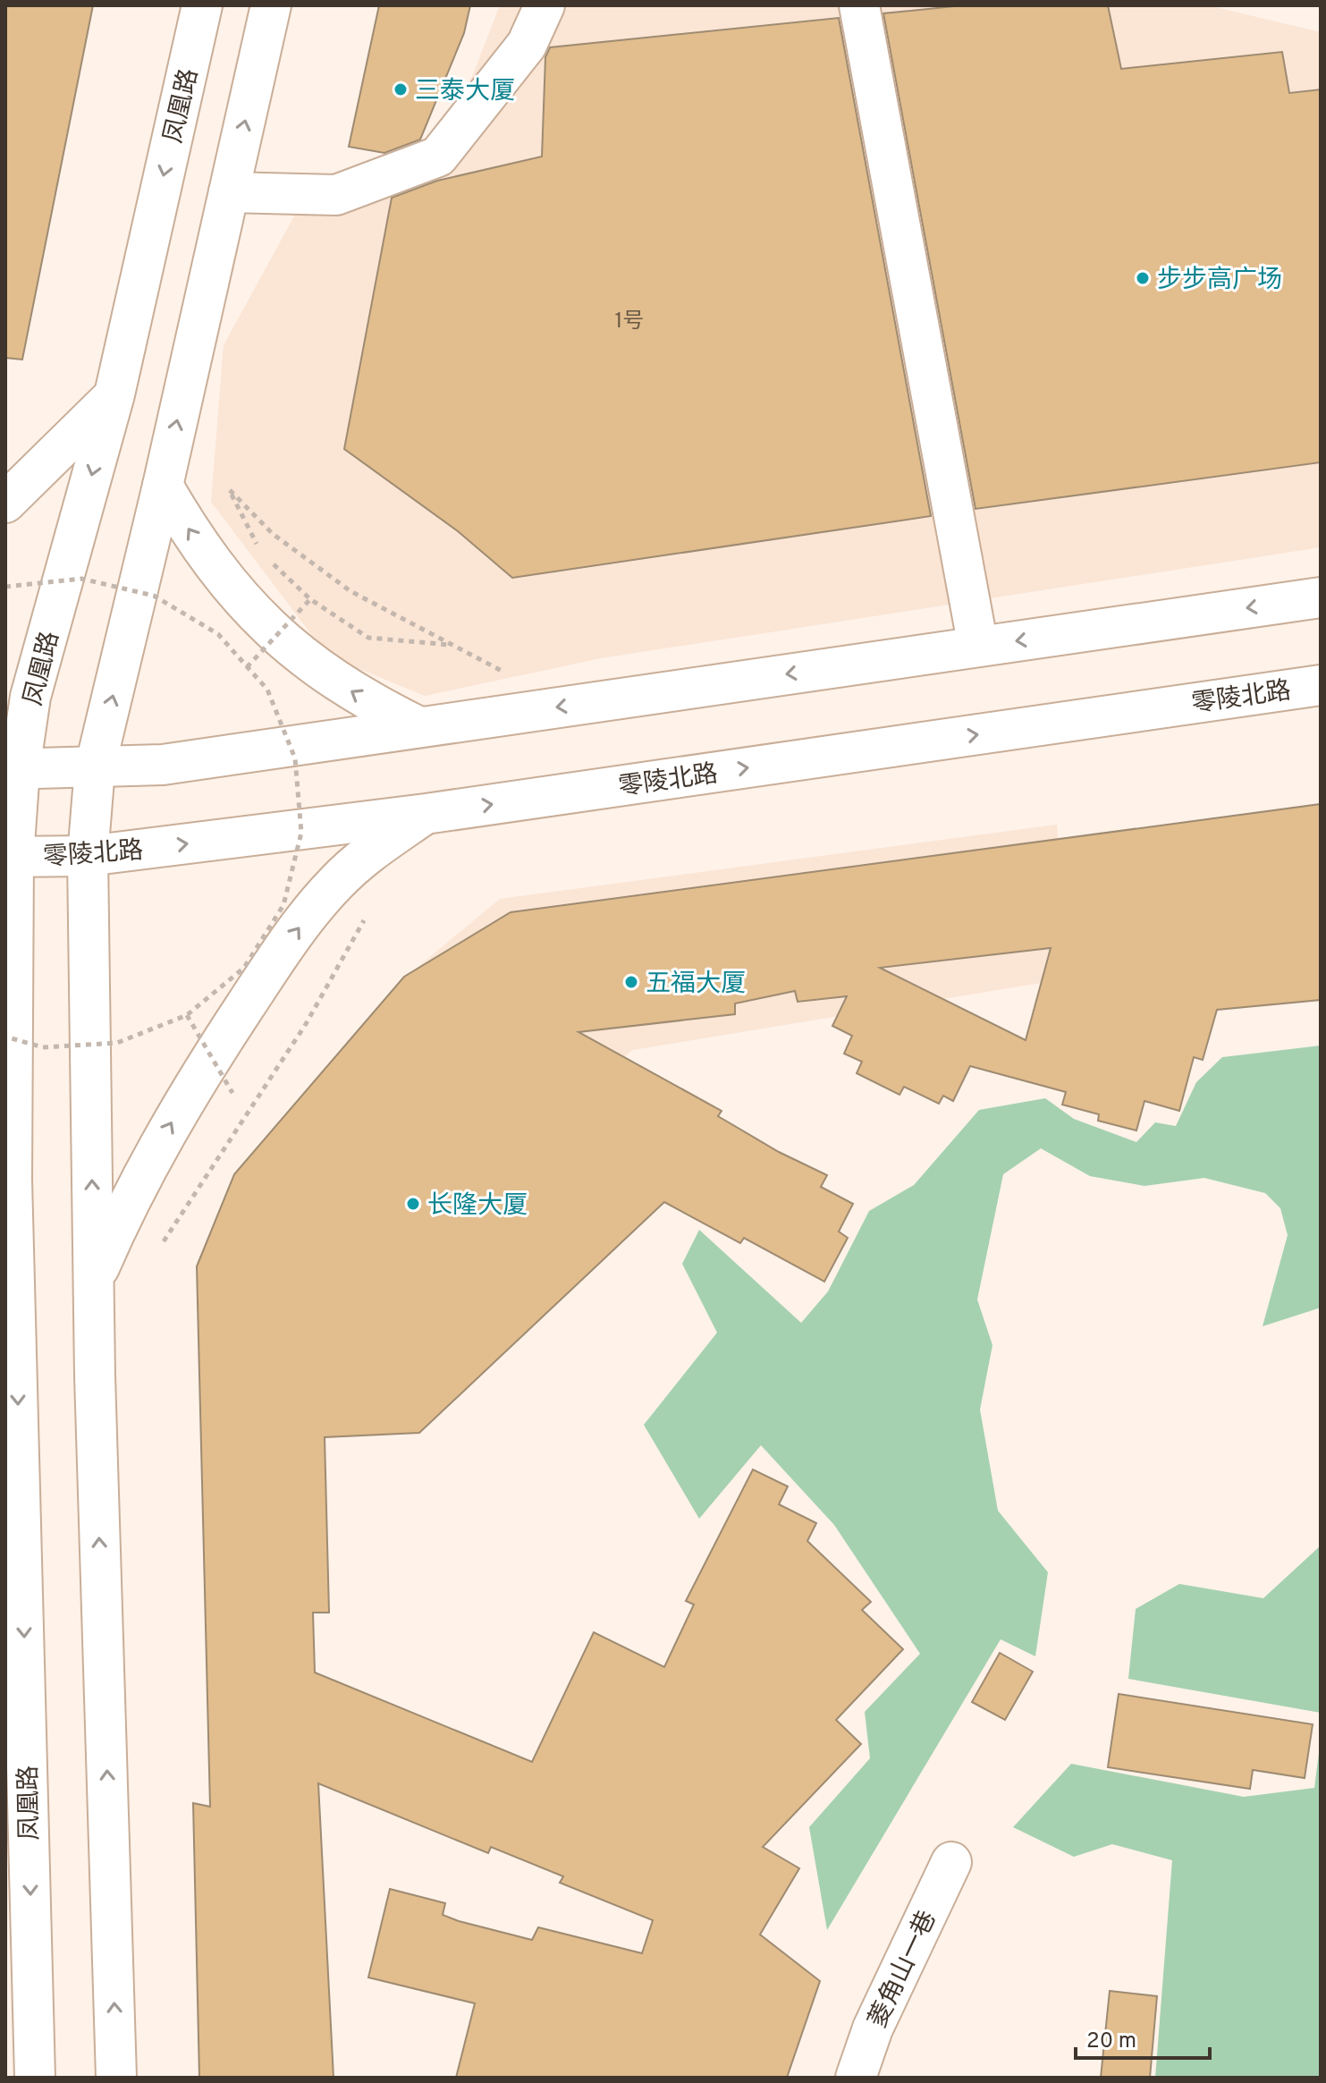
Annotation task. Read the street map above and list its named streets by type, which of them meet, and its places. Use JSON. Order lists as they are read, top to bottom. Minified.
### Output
{"streets":{"main road":["凤凰路","零陵北路","菱角山一巷"]},"crossings":[["凤凰路","零陵北路"]],"places":["三泰大厦","步步高广场","五福大厦","长隆大厦"],"house_numbers":["1号"],"scale_bar":"20 m"}
